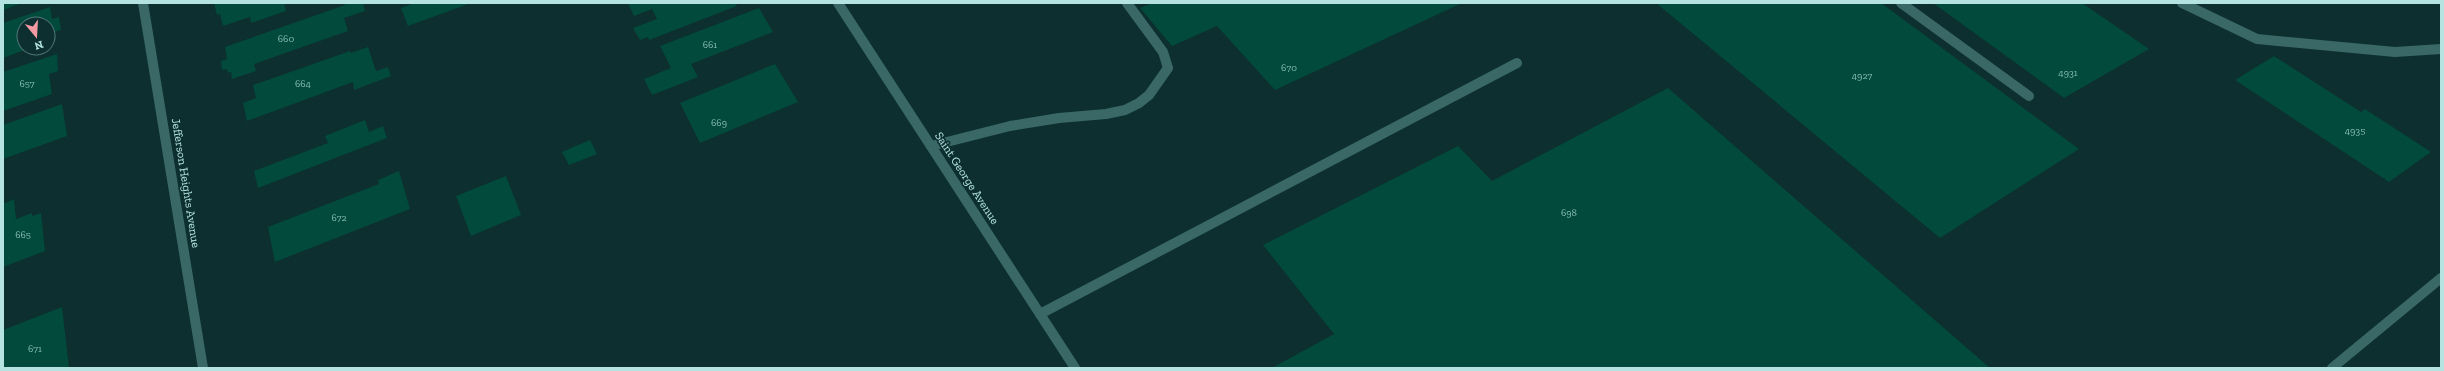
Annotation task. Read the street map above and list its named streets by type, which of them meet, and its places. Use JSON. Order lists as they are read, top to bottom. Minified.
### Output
{"streets":{"street":["Saint George Avenue","Jefferson Heights Avenue"]},"house_numbers":["660","661","670","4931","4927","657","664","669","4935","698","672","665","671"],"north":"bottom"}
